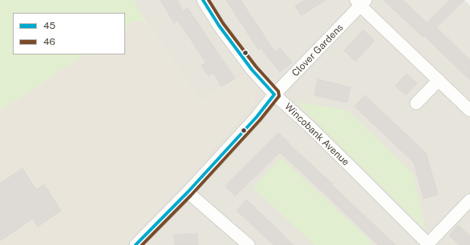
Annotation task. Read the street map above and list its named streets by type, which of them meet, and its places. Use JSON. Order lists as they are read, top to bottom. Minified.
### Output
{"streets":{"street":["Clover Gardens","Wincobank Avenue"]},"crossings":[["Clover Gardens","Wincobank Avenue"]],"lines":["transit line 45","transit line 46"],"legend":["45","46"]}
